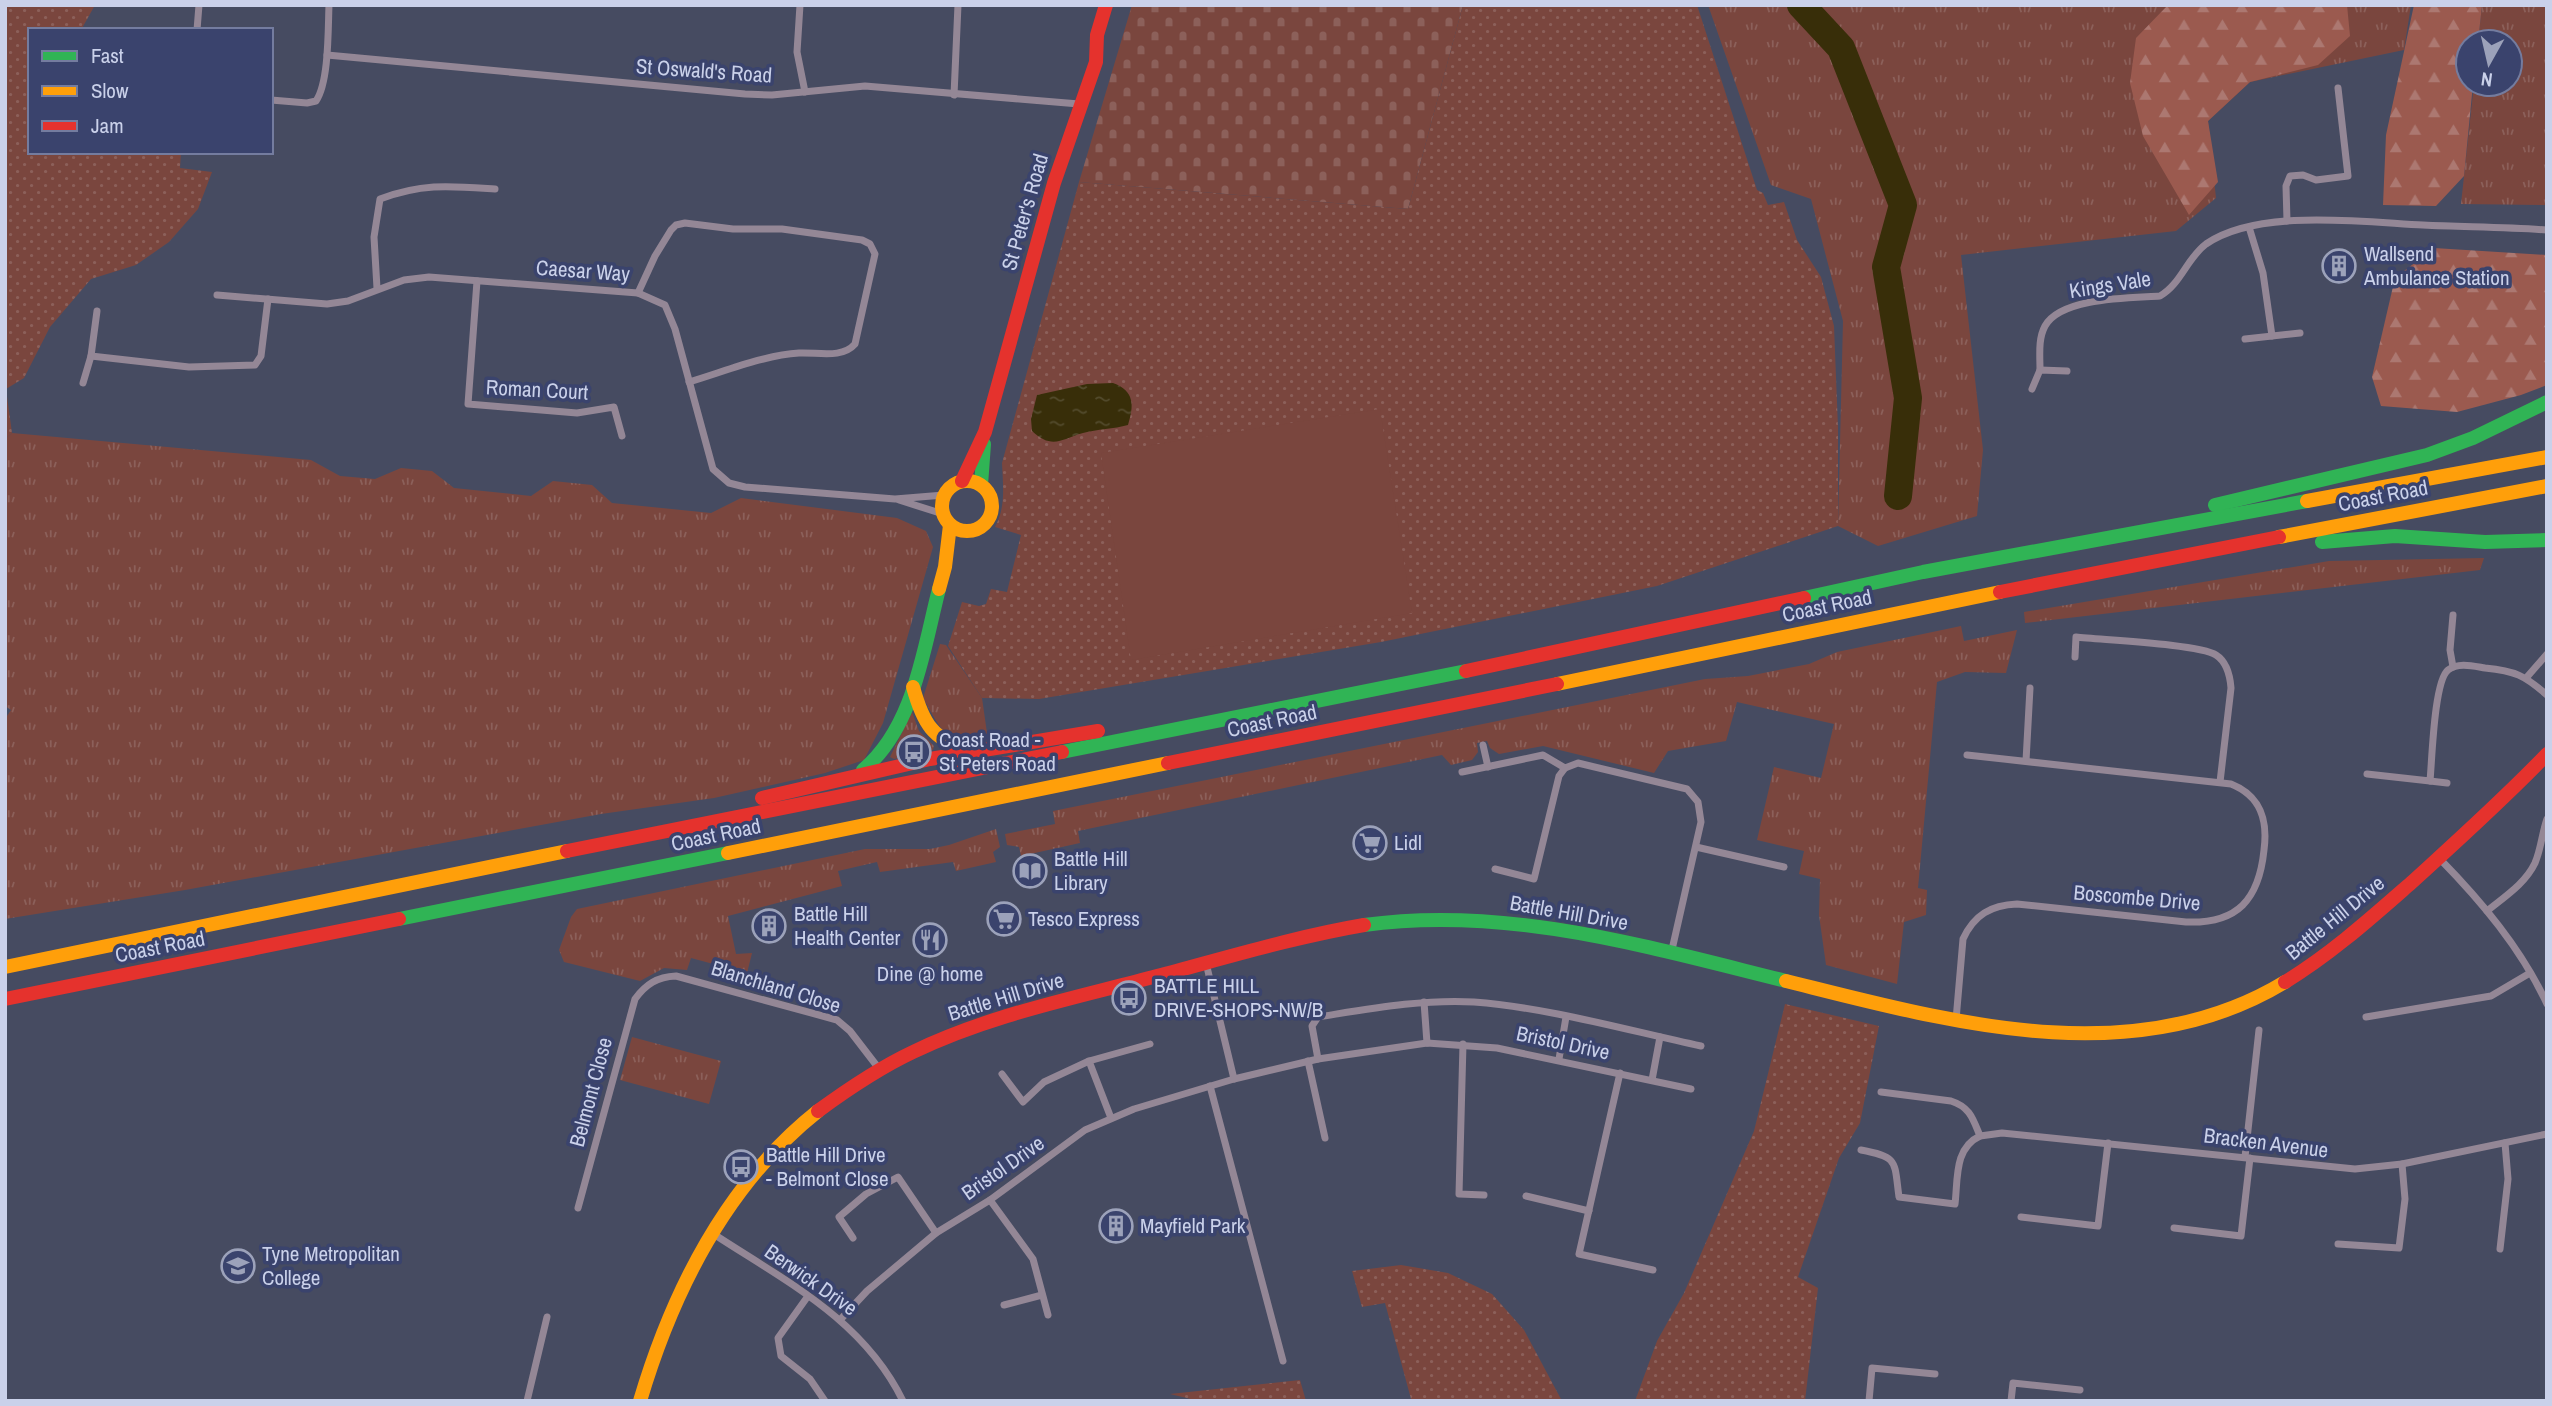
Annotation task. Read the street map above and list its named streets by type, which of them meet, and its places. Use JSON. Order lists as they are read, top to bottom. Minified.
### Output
{"streets":{"main road":["St Peter's Road","Coast Road","Battle Hill Drive"],"street":["St Oswald's Road","Caesar Way","Kings Vale","Roman Court","Boscombe Drive","Blanchland Close","Bristol Drive","Belmont Close","Bracken Avenue","Berwick Drive"]},"crossings":[["St Oswald's Road","St Peter's Road"],["St Peter's Road","Caesar Way"],["Caesar Way","Roman Court"],["Boscombe Drive","Battle Hill Drive"],["Battle Hill Drive","Blanchland Close"],["Battle Hill Drive","Berwick Drive"],["Blanchland Close","Belmont Close"],["Bristol Drive","Berwick Drive"]],"places":{"building":["Wallsend Ambulance Station","Battle Hill Health Center","Mayfield Park"],"bus stop":["Coast Road - St Peters Road","BATTLE HILL DRIVE-SHOPS-NW/B","Battle Hill Drive - Belmont Close"],"supermarket":["Lidl","Tesco Express"],"library":["Battle Hill Library"],"restaurant":["Dine @ home"],"school or university":["Tyne Metropolitan College"]},"legend":["Fast","Slow","Jam"],"north":"bottom"}
